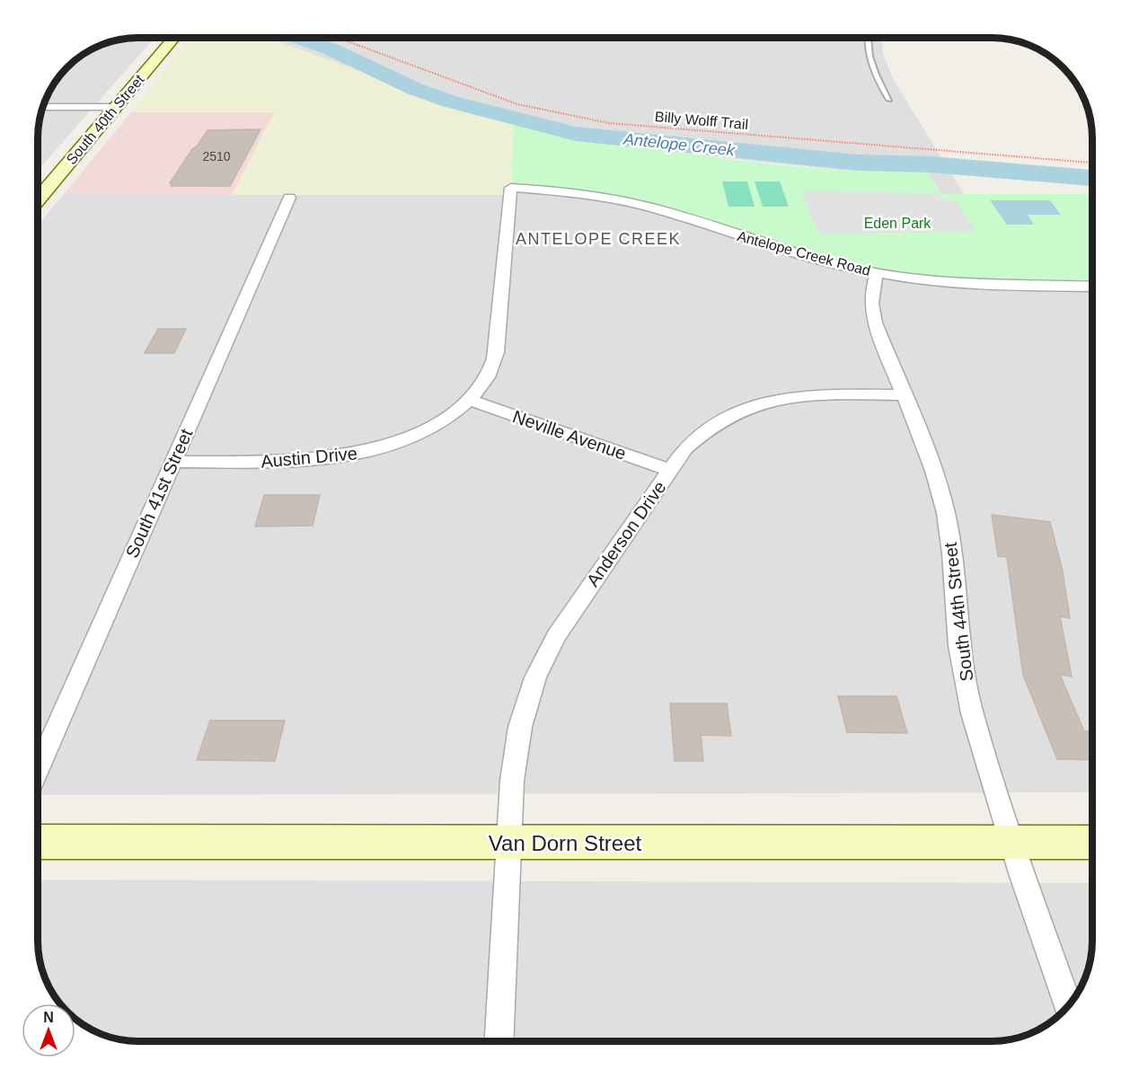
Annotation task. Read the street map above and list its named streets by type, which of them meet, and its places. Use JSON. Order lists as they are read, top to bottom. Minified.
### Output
{"streets":{"main road":["South 40th Street","Van Dorn Street"],"street":["Antelope Creek Road","Neville Avenue","Austin Drive","South 41st Street","Anderson Drive","South 44th Street"],"path":["Billy Wolff Trail"]},"crossings":[["Antelope Creek Road","Austin Drive"],["Antelope Creek Road","South 44th Street"],["Neville Avenue","Austin Drive"],["Neville Avenue","Anderson Drive"],["Austin Drive","South 41st Street"],["Anderson Drive","South 44th Street"],["Anderson Drive","Van Dorn Street"],["South 44th Street","Van Dorn Street"]],"districts":["ANTELOPE CREEK"],"water":["Antelope Creek"],"parks":["Eden Park"],"house_numbers":["2510"],"north":"top"}
